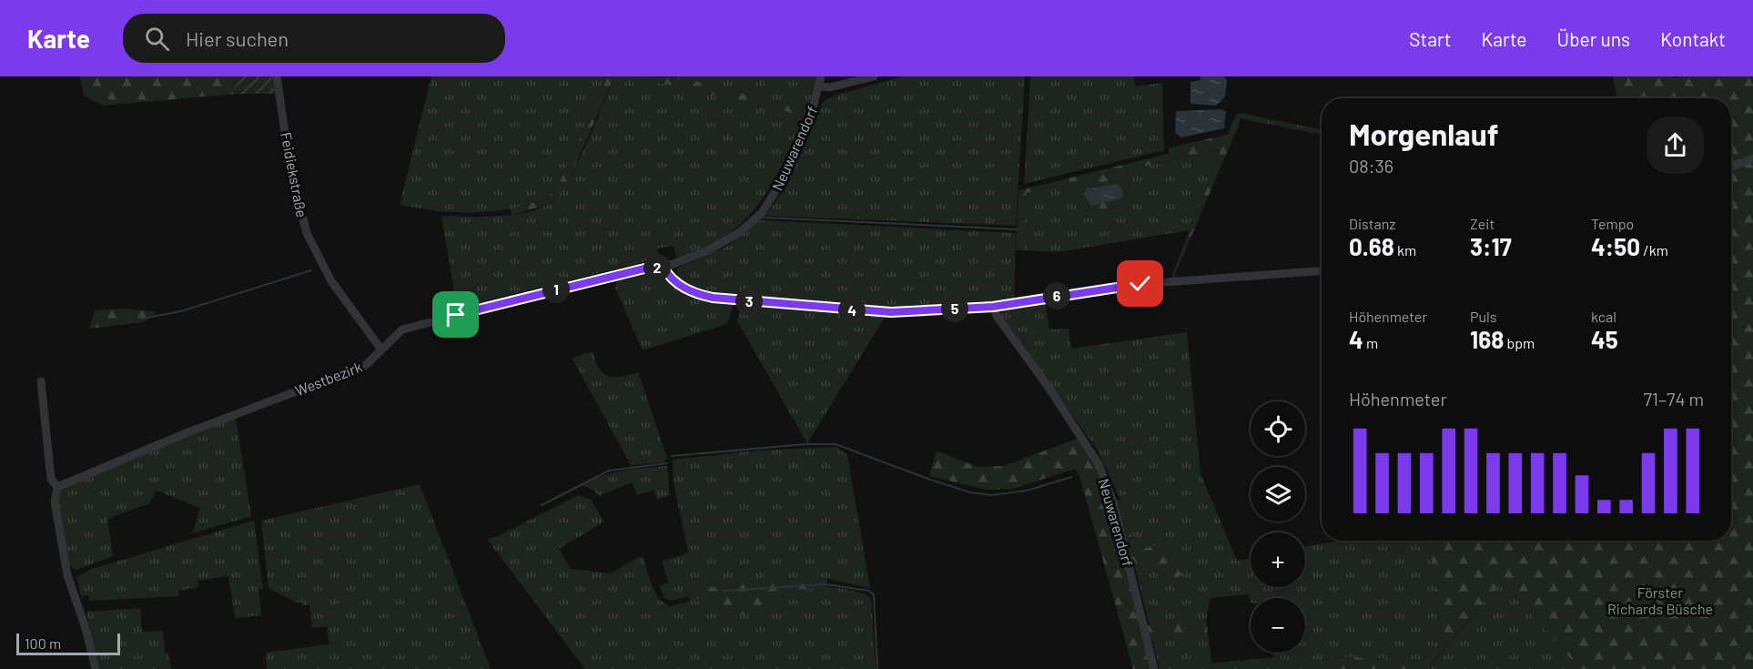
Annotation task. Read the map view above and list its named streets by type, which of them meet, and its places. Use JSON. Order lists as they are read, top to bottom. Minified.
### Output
{"streets":{"street":["Neuwarendorf","Feidiekstraße","Westbezirk"]},"crossings":[["Neuwarendorf","Westbezirk"],["Feidiekstraße","Westbezirk"]],"parks":["Förster Richards Büsche"],"scale_bar":"100 m","page":{"header":"Karte","search":"Hier suchen","nav":["Start","Karte","Über uns","Kontakt"],"heading":["Morgenlauf","08:36"],"stats":[["Distanz","0.68 km"],["Zeit","3:17"],["Tempo","4:50 /km"],["Höhenmeter","4 m"],["Puls","168 bpm"],["kcal","45"]],"pins":["2","1","6","3","5","4"],"chart":["Höhenmeter","71–74 m"],"map_buttons":["+","−"],"scale":"100 m"}}
